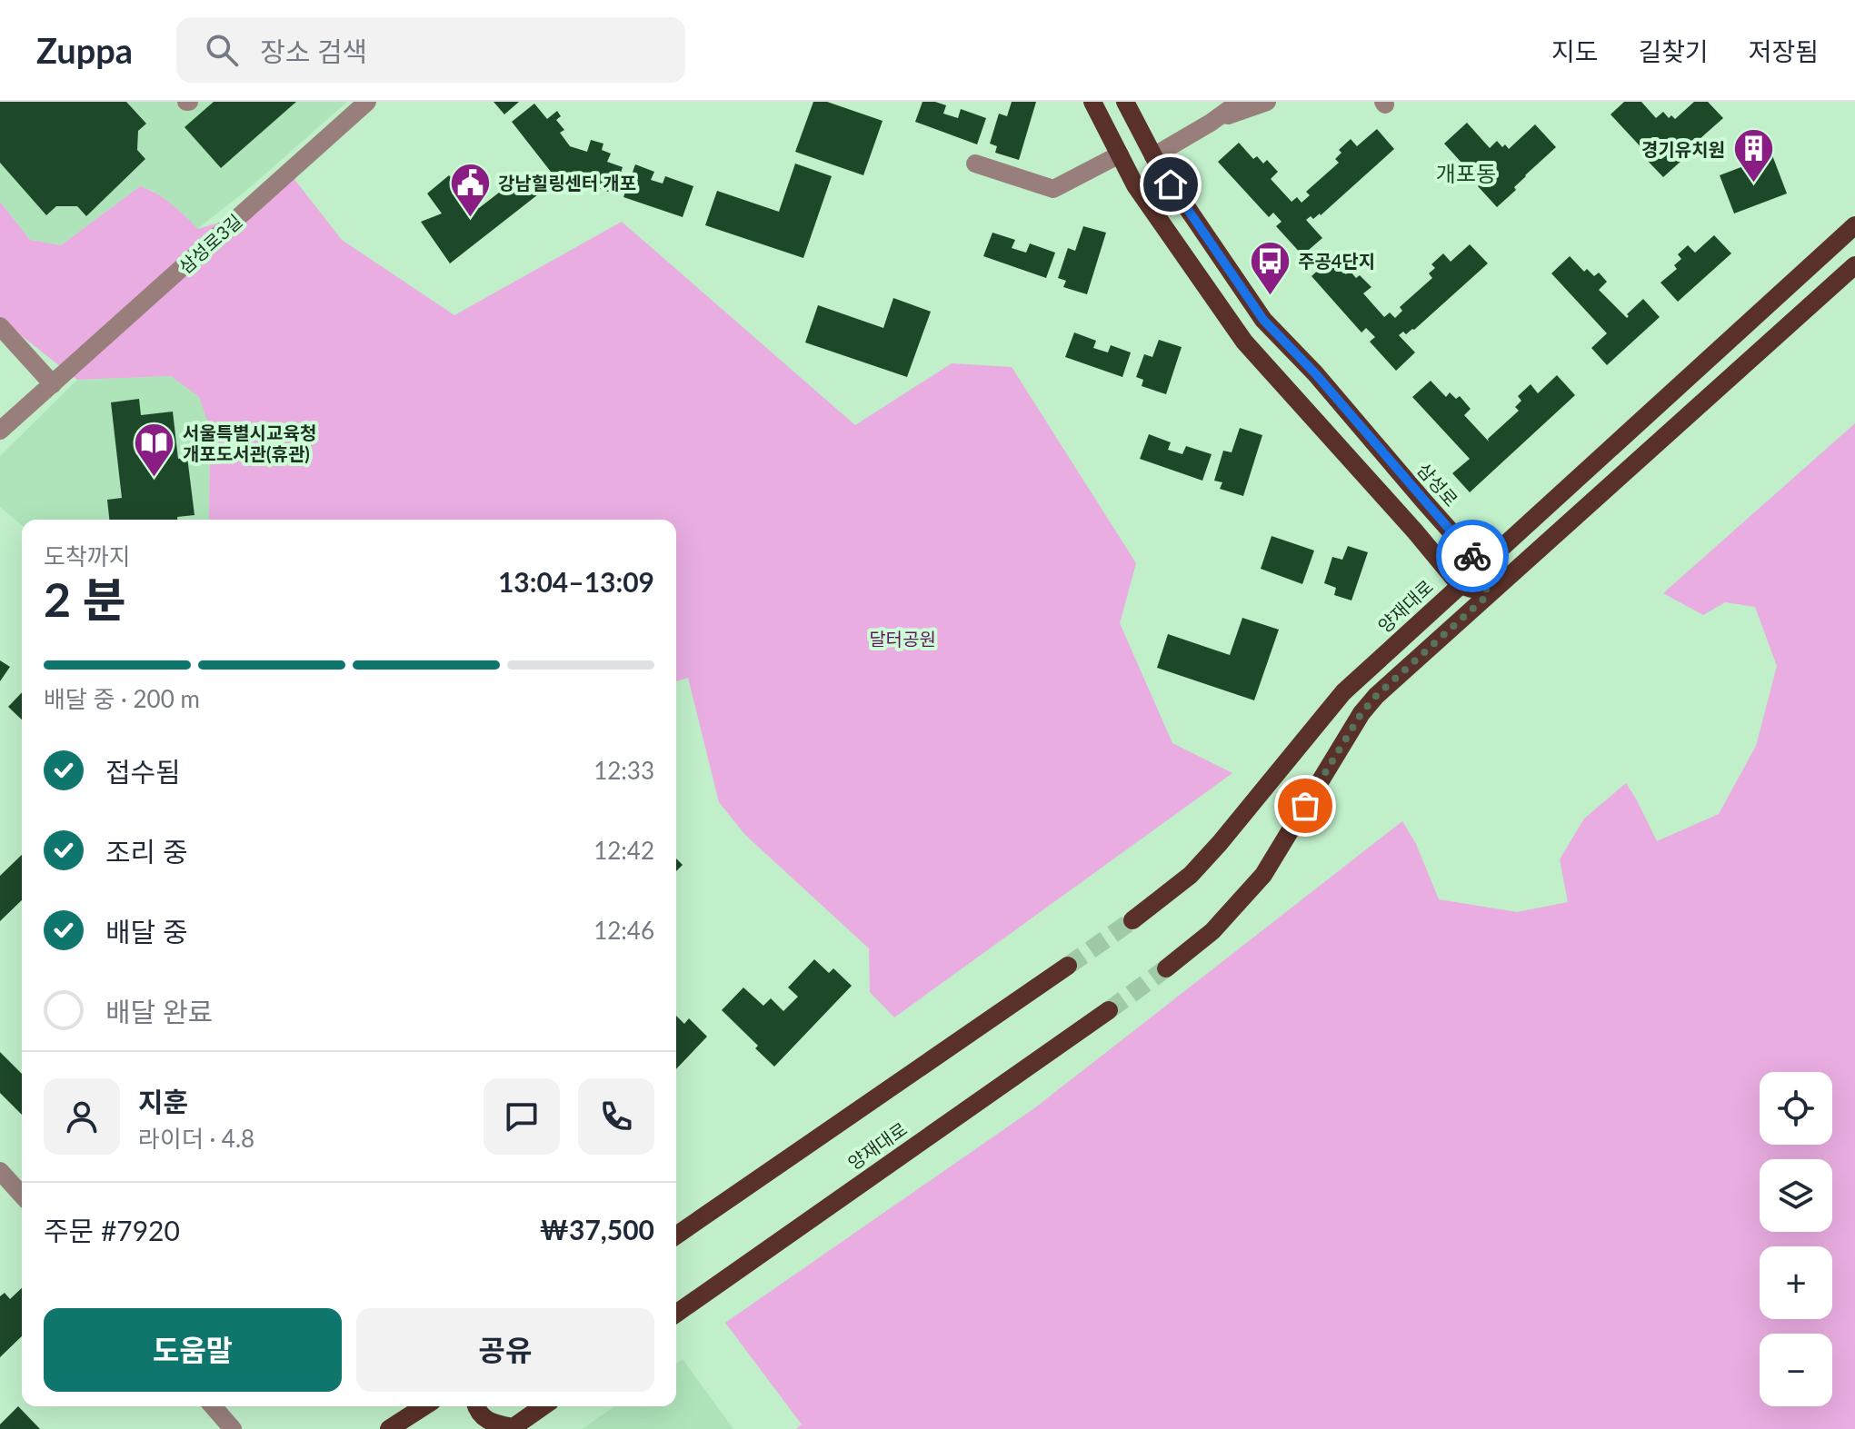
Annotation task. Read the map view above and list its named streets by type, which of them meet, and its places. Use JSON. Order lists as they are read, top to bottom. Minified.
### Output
{"streets":{"main road":["삼성로","양재대로"],"street":["삼성로3길"]},"crossings":[["삼성로","양재대로"]],"districts":["개포동"],"parks":["달터공원"],"places":{"building":["경기유치원"],"public building":["강남힐링센터 개포"],"bus stop":["주공4단지"],"library":["서울특별시교육청 개포도서관(휴관)"]},"page":{"header":"Zuppa","search":"장소 검색","nav":["지도","길찾기","저장됨"],"heading":["2 분","도착까지","13:04–13:09"],"panel":["지훈","라이더 · 4.8","주문 #7920","₩37,500"],"bar":"배달 중 · 200 m","list":[["접수됨","12:33"],["조리 중","12:42"],["배달 중","12:46"],"배달 완료"],"map_buttons":["+","−"],"buttons":["도움말","공유"]}}
